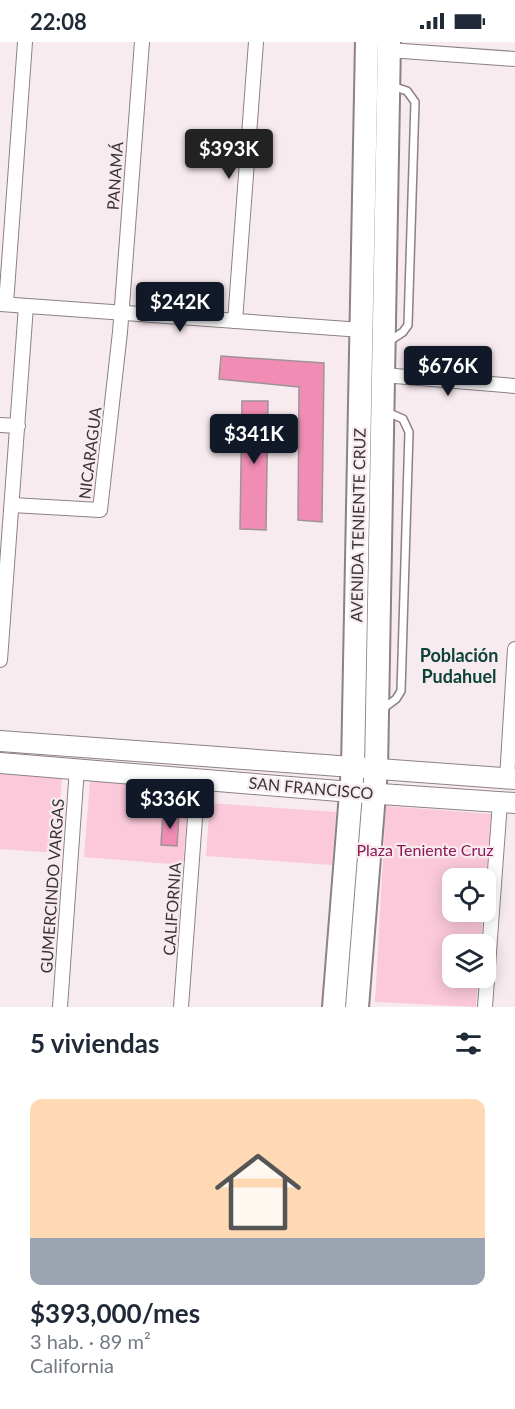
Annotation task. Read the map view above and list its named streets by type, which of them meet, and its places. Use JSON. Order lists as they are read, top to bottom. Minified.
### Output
{"streets":{"main road":["AVENIDA TENIENTE CRUZ","SAN FRANCISCO"],"street":["PANAMÁ","NICARAGUA","GUMERCINDO VARGAS","CALIFORNIA"]},"crossings":[["PANAMÁ","NICARAGUA"],["AVENIDA TENIENTE CRUZ","SAN FRANCISCO"],["SAN FRANCISCO","GUMERCINDO VARGAS"],["SAN FRANCISCO","CALIFORNIA"]],"districts":["Población Pudahuel"],"parks":["Plaza Teniente Cruz"],"page":{"status":"22:08","price":["$393K","$242K","$676K","$341K","$336K"],"heading":"5 viviendas","list":[{"name":"$393,000/mes","note":"3 hab. · 89 m² · California"}]}}
